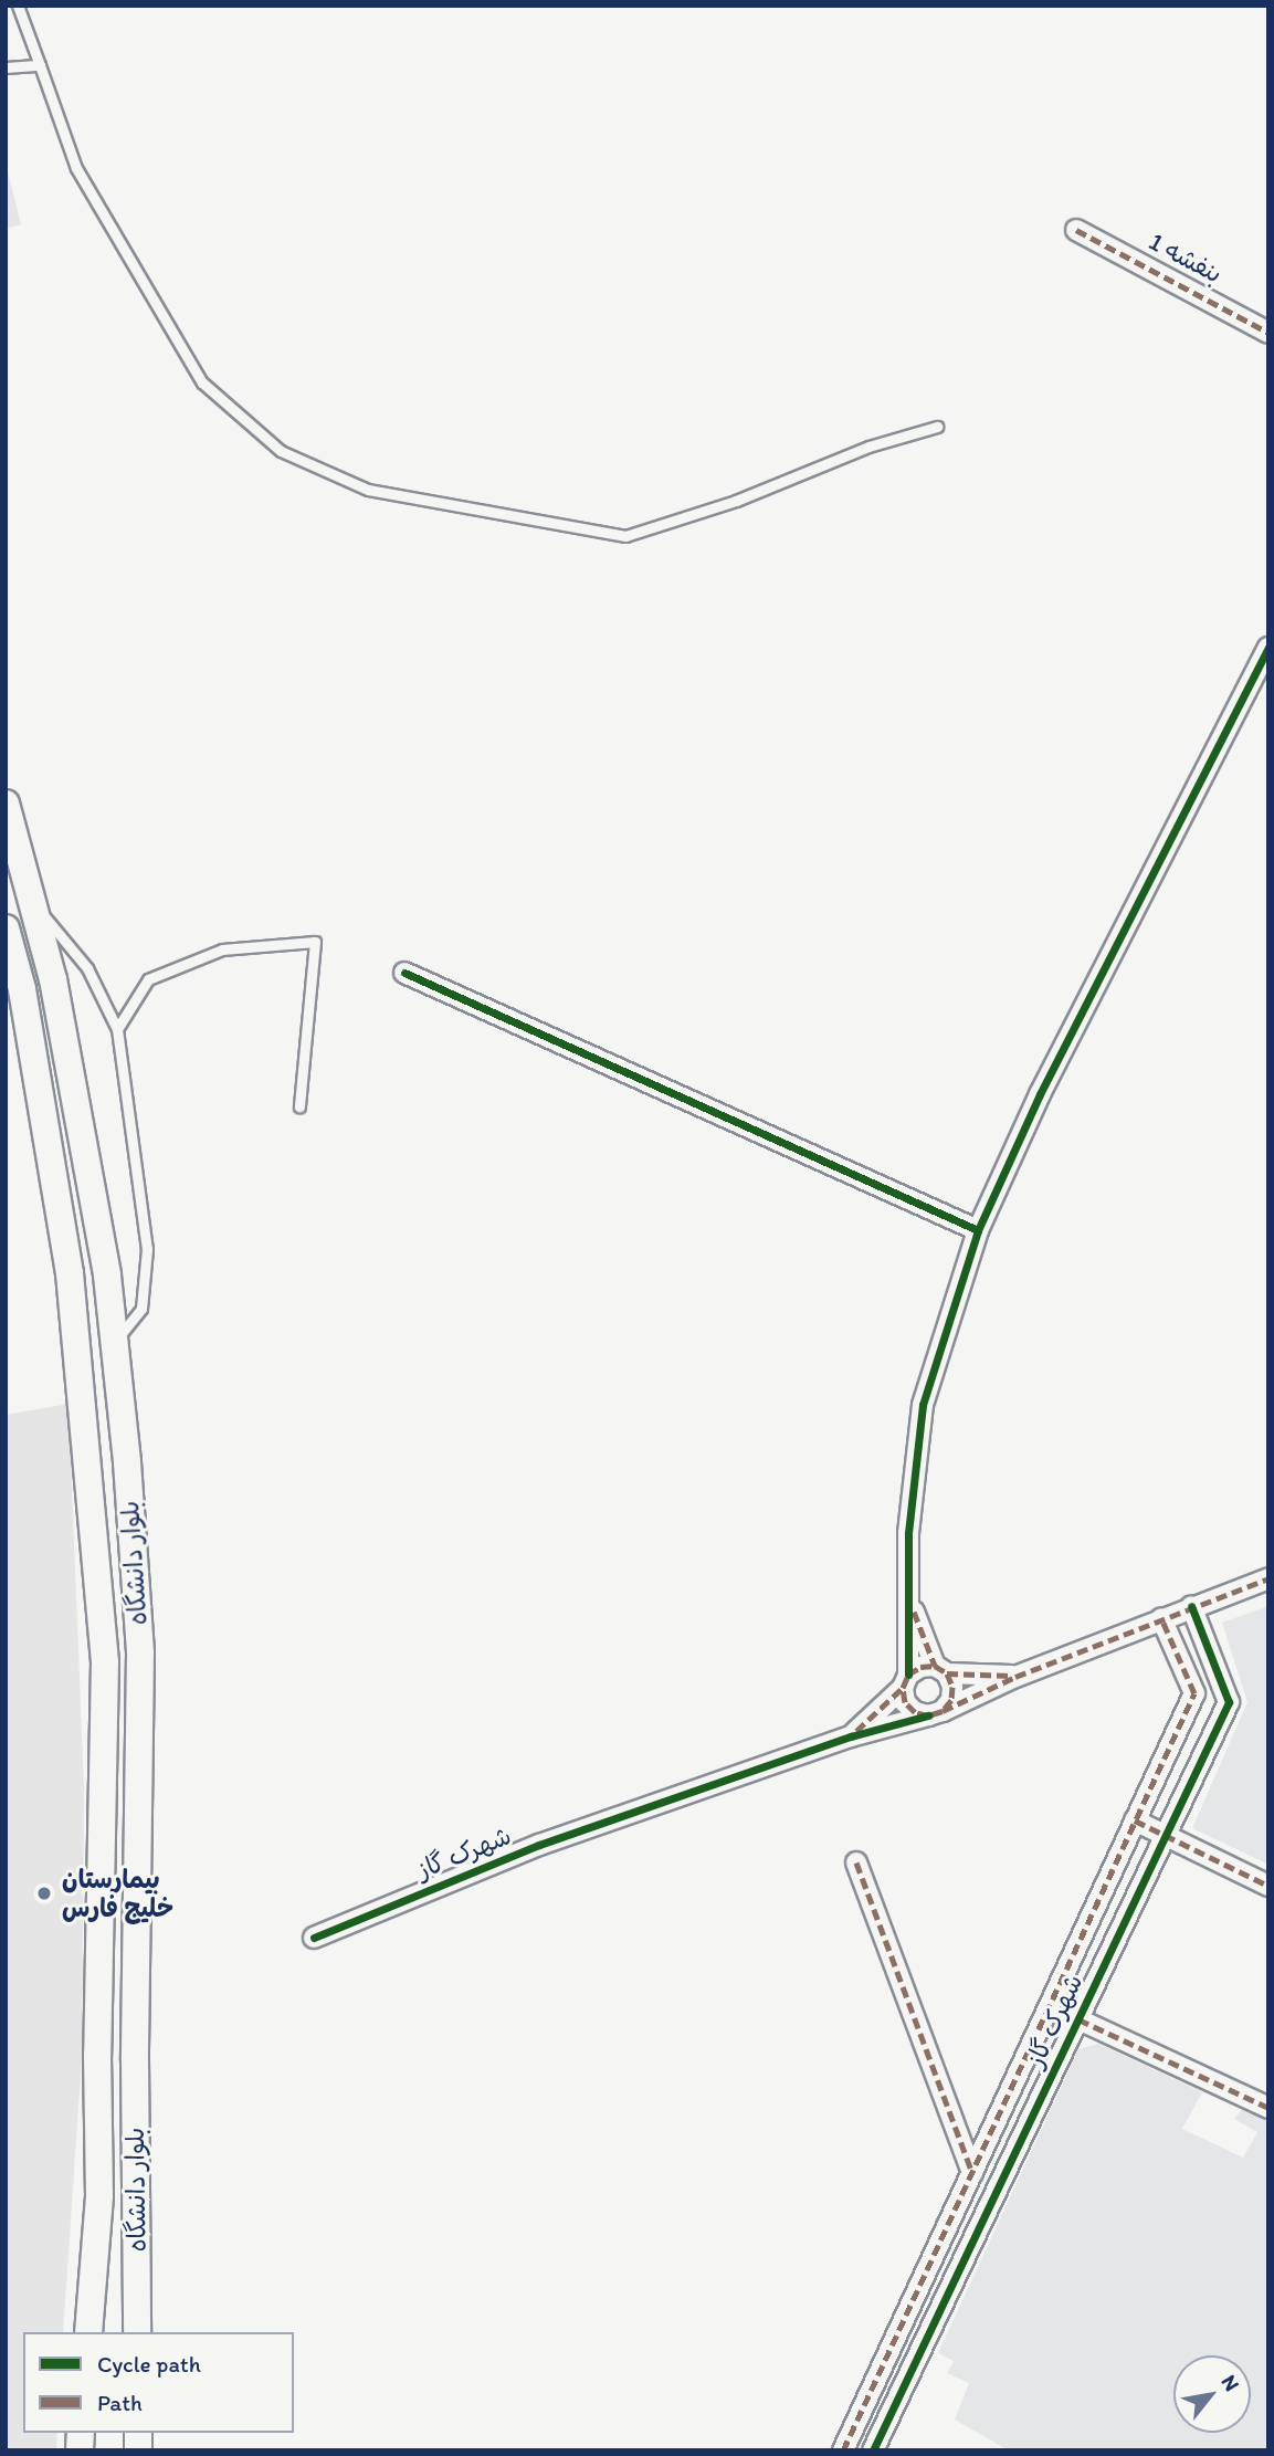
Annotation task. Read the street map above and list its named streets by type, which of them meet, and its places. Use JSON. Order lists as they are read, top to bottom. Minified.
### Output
{"streets":{"main road":["بلوار دانشگاه"],"street":["بنفشه 1","شهرک گاز"]},"places":["بیمارستان خلیج فارس"],"legend":["Cycle path","Path"],"north":"top right"}
